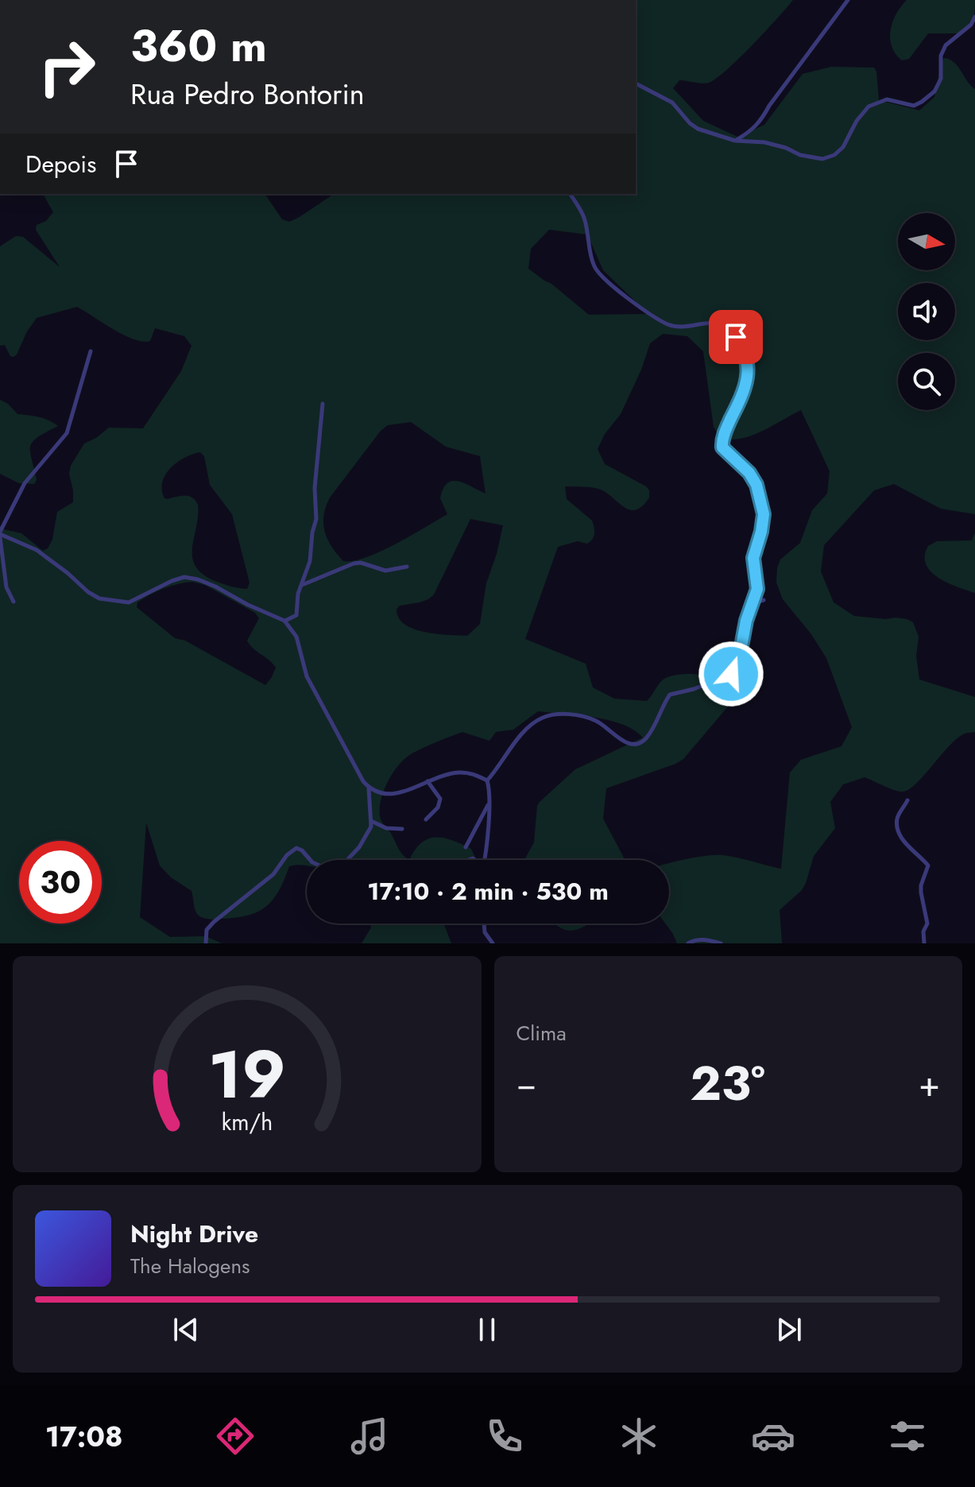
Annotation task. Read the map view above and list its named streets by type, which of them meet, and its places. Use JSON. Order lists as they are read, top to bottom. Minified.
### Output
{"north":"right","page":{"turn":["360 m","Rua Pedro Bontorin"],"then":"Depois","limit":"30","trip":"17:10 · 2 min · 530 m","tile":"Clima","heat":["−","23°","+"],"song":["Night Drive","The Halogens"],"tabs":"17:08","gauge":["19","km/h"]}}
